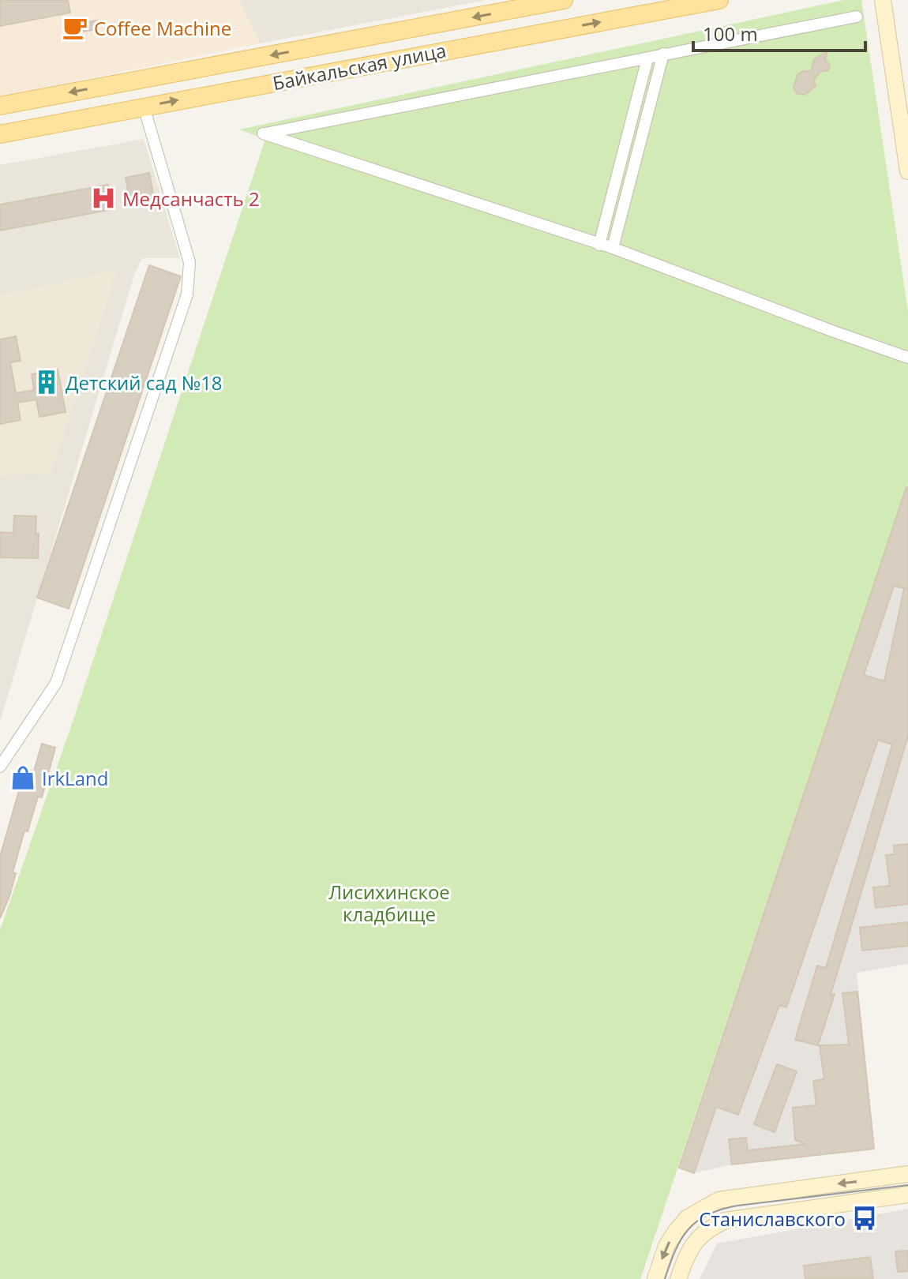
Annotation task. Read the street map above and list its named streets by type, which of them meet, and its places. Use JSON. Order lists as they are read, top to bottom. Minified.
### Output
{"streets":{"main road":["Байкальская улица"]},"parks":["Лисихинское кладбище"],"places":{"cafe":["Coffee Machine"],"hospital":["Медсанчасть 2"],"building":["Детский сад №18"],"shop":["IrkLand"],"bus stop":["Станиславского"]},"scale_bar":"100 m"}
